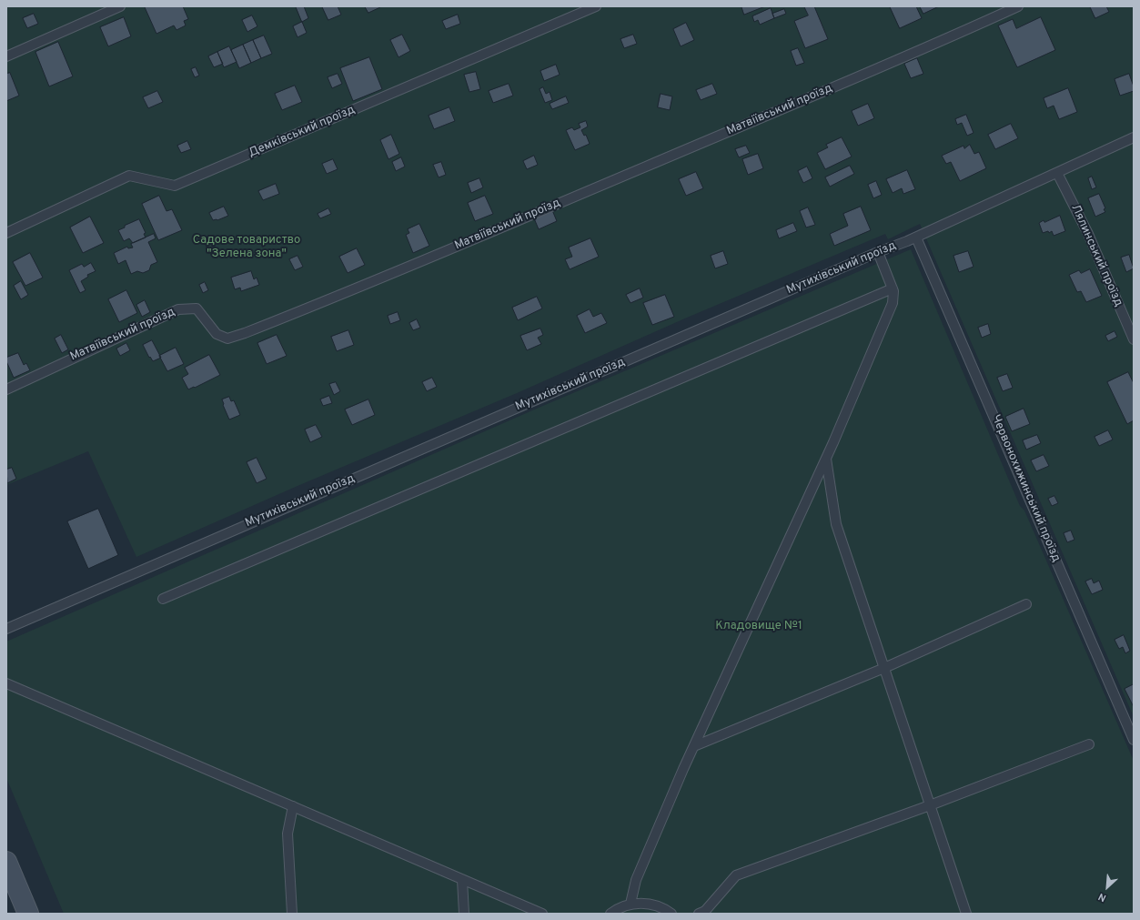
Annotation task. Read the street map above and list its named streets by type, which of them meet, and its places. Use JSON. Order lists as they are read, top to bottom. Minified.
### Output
{"streets":{"lane":["Матвіївський проїзд","Демківський проїзд","Лялинський проїзд","Мутихівський проїзд","Червонохижинський проїзд"]},"crossings":[["Лялинський проїзд","Мутихівський проїзд"],["Мутихівський проїзд","Червонохижинський проїзд"]],"parks":["Садове товариство \"Зелена зона\"","Кладовище №1"],"north":"bottom left"}
